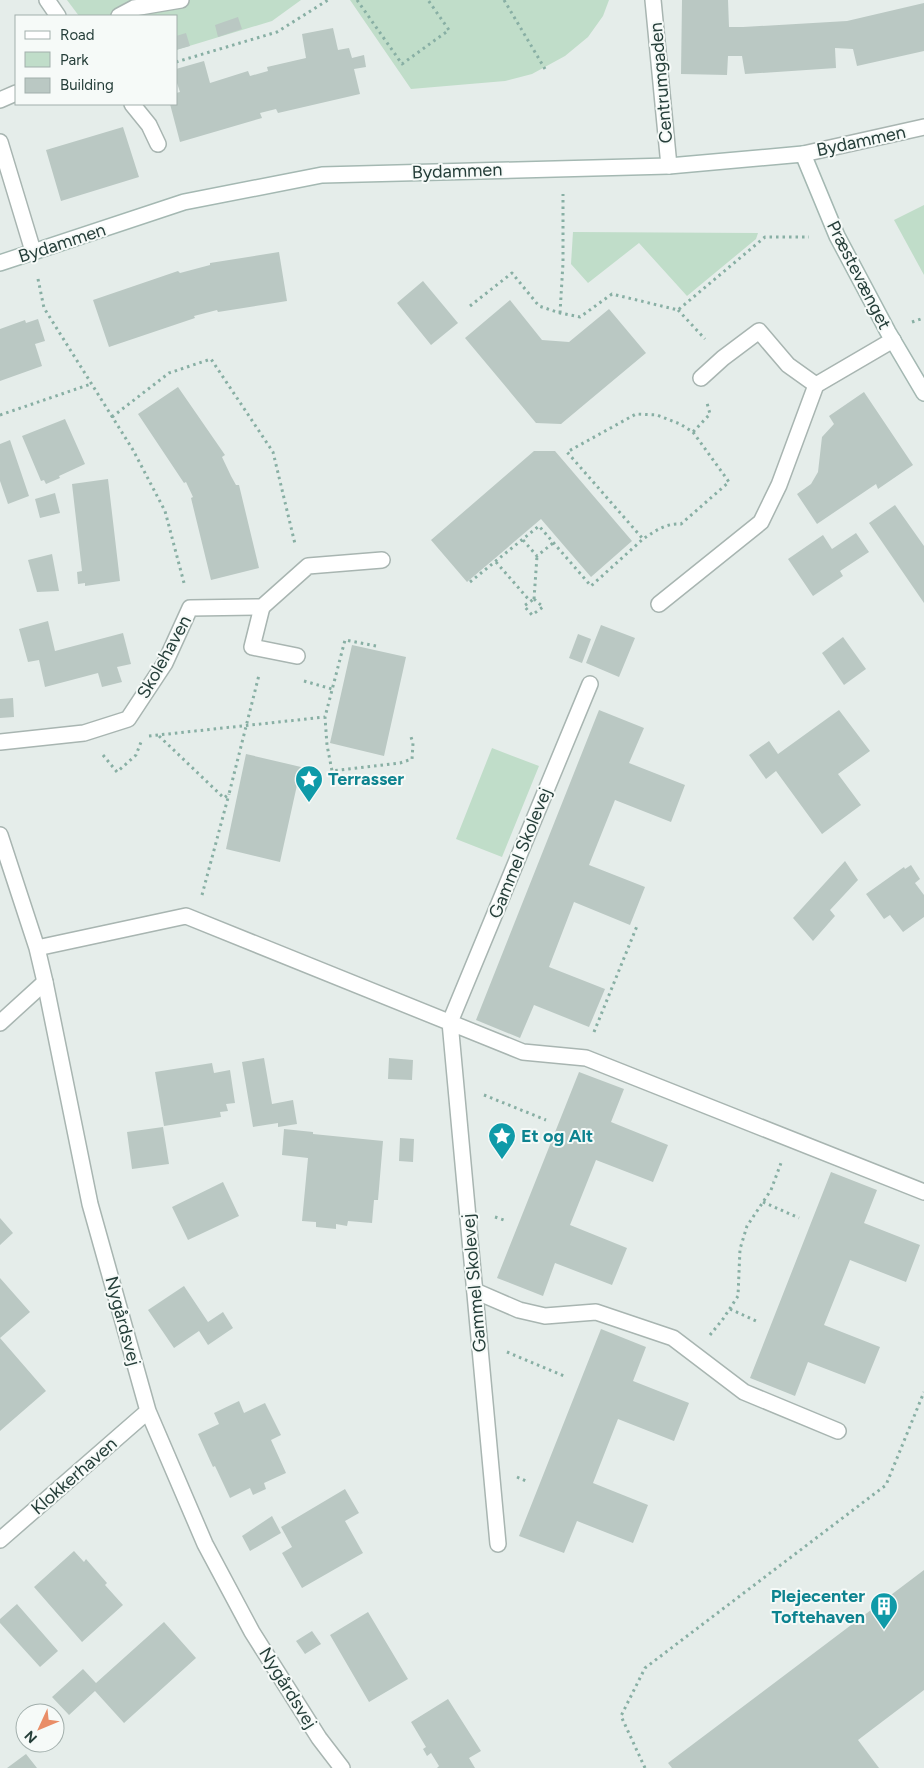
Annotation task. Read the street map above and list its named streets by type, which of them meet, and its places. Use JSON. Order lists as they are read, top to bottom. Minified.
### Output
{"streets":{"street":["Centrumgaden","Bydammen","Præstevænget","Skolehaven","Gammel Skolevej","Nygårdsvej","Klokkerhaven"]},"crossings":[["Centrumgaden","Bydammen"],["Bydammen","Præstevænget"],["Nygårdsvej","Klokkerhaven"]],"places":{"place":["Terrasser","Et og Alt"],"building":["Plejecenter Toftehaven"]},"legend":["Road","Park","Building"],"north":"bottom left"}
